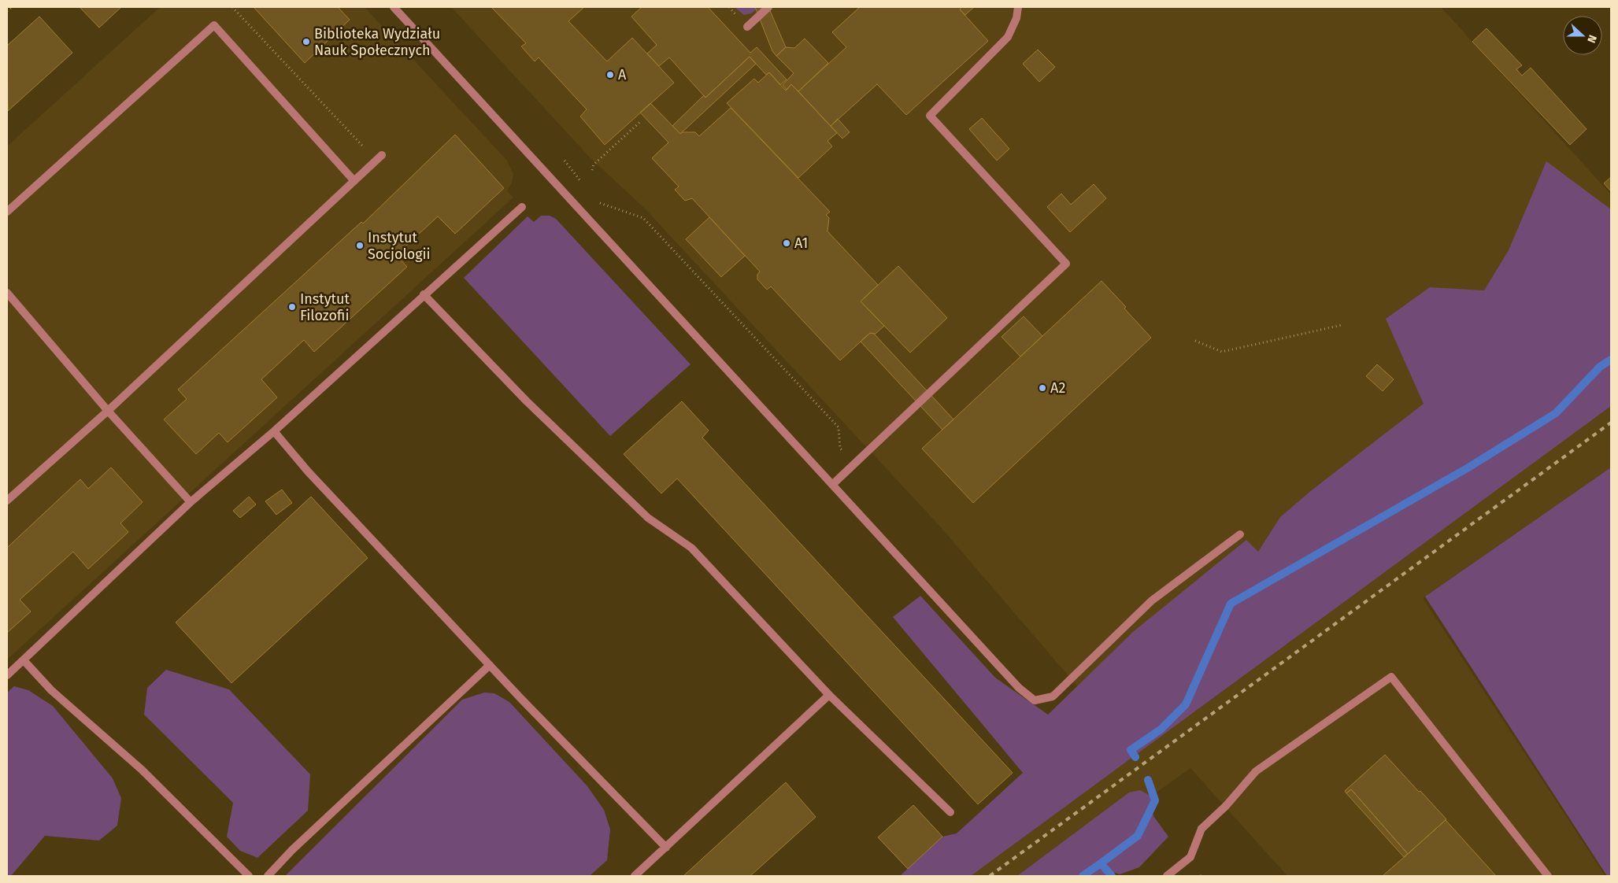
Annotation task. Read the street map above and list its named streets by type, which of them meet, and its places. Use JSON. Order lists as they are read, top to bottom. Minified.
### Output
{"places":["Biblioteka Wydziału Nauk Społecznych","A","A1","Instytut Socjologii","Instytut Filozofii","A2"],"north":"right"}
